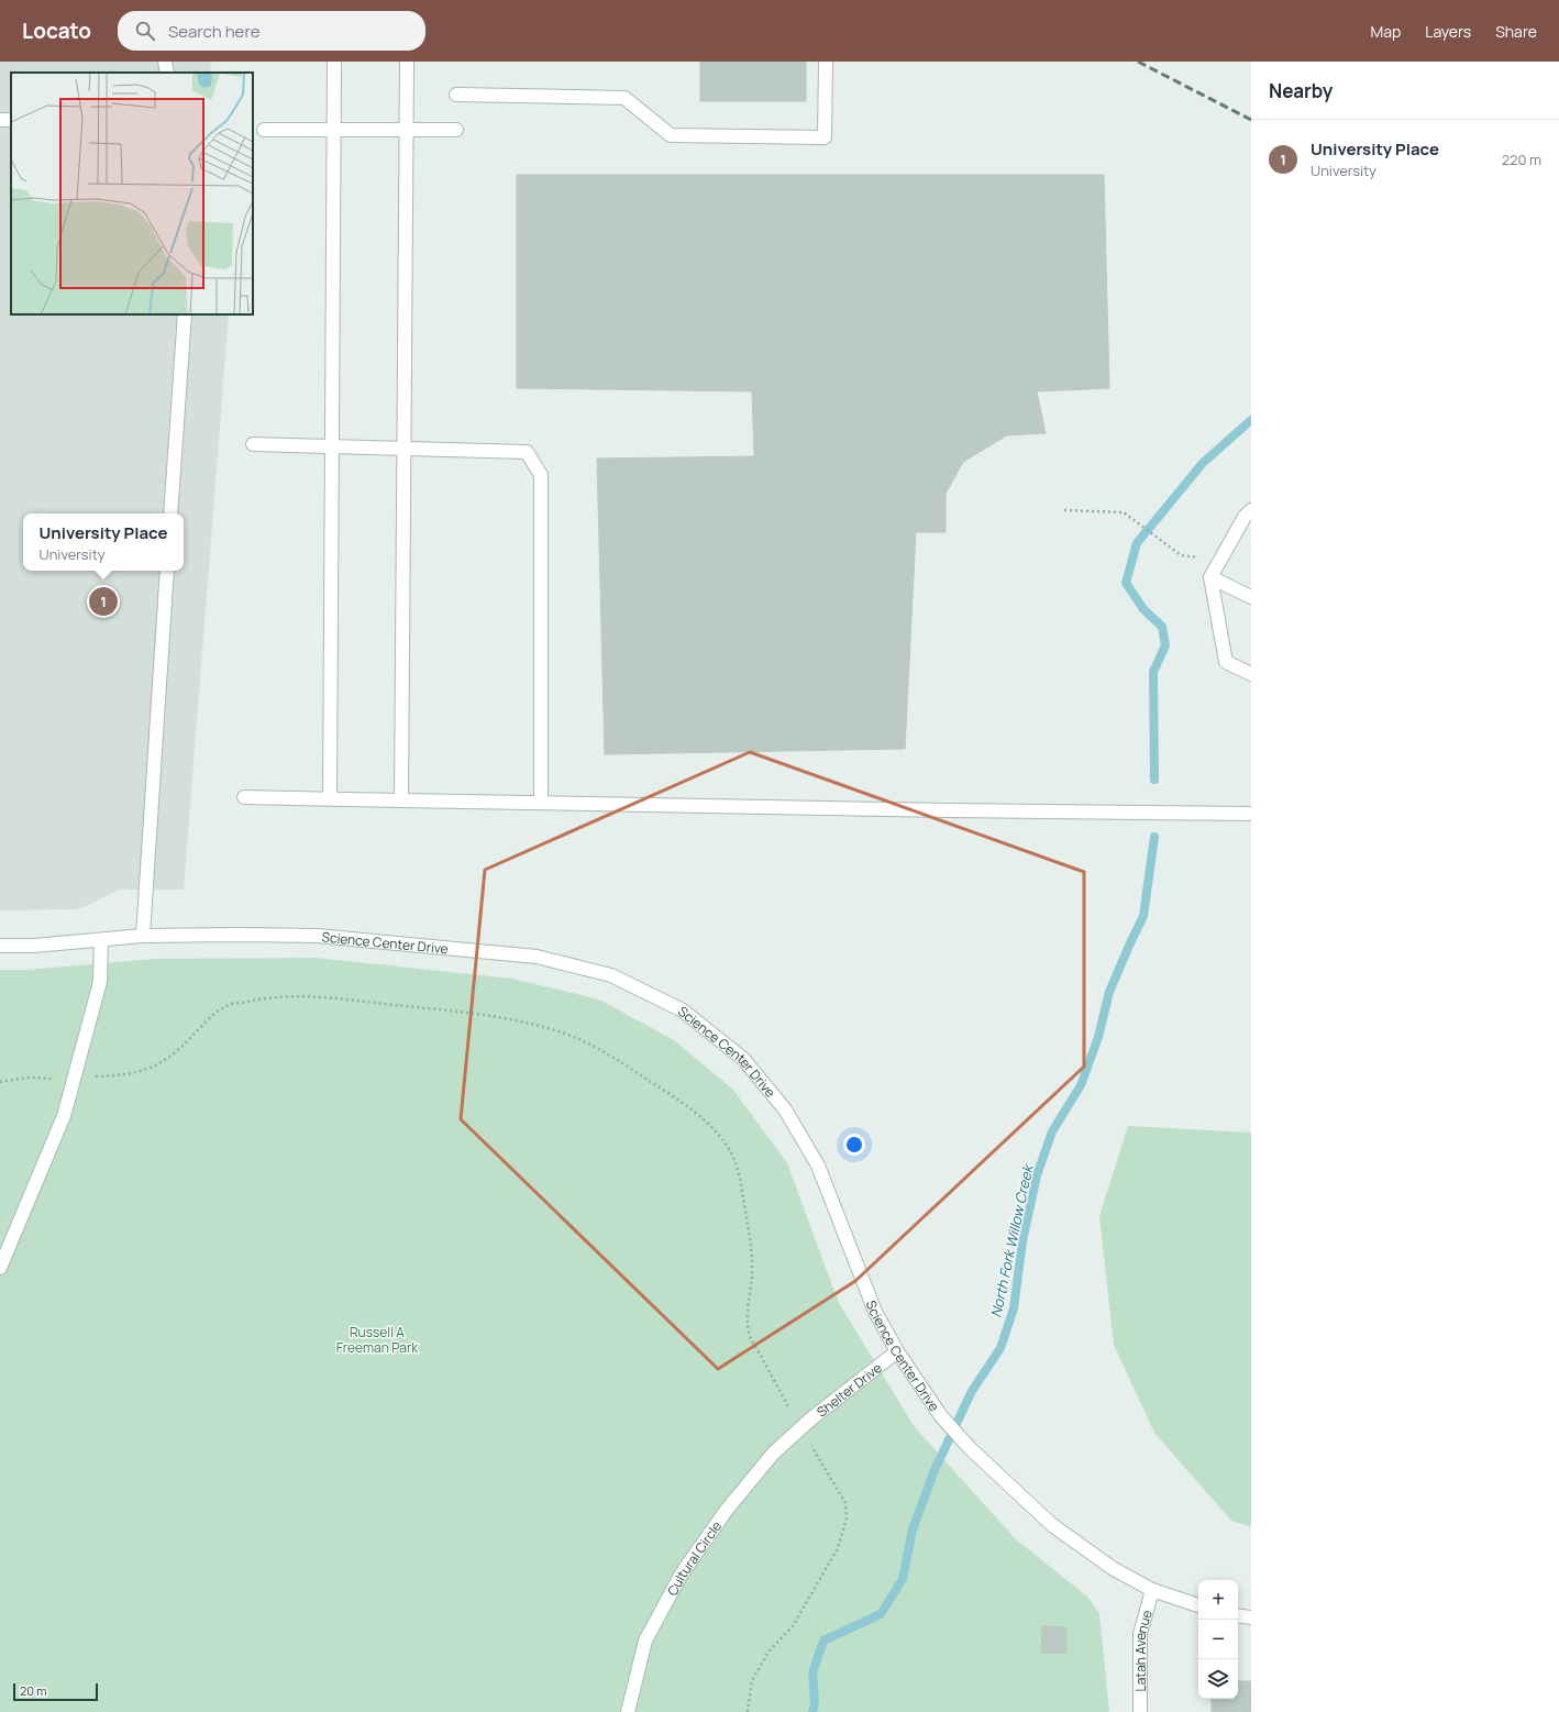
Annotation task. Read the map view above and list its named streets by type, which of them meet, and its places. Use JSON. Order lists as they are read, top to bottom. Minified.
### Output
{"streets":{"street":["Science Center Drive","Shelter Drive","Cultural Circle","Latah Avenue"]},"crossings":[["Science Center Drive","Shelter Drive"],["Science Center Drive","Latah Avenue"],["Shelter Drive","Cultural Circle"]],"water":["North Fork Willow Creek"],"parks":["Russell A Freeman Park"],"scale_bar":"20 m","page":{"header":"Locato","search":"Search here","nav":["Map","Layers","Share"],"heading":"Nearby","list":[{"mark":"1","name":"University Place","note":"University","value":"220 m"}],"popup":["University Place","University"],"pins":"1","map_buttons":["+","−"],"scale":"20 m"}}
